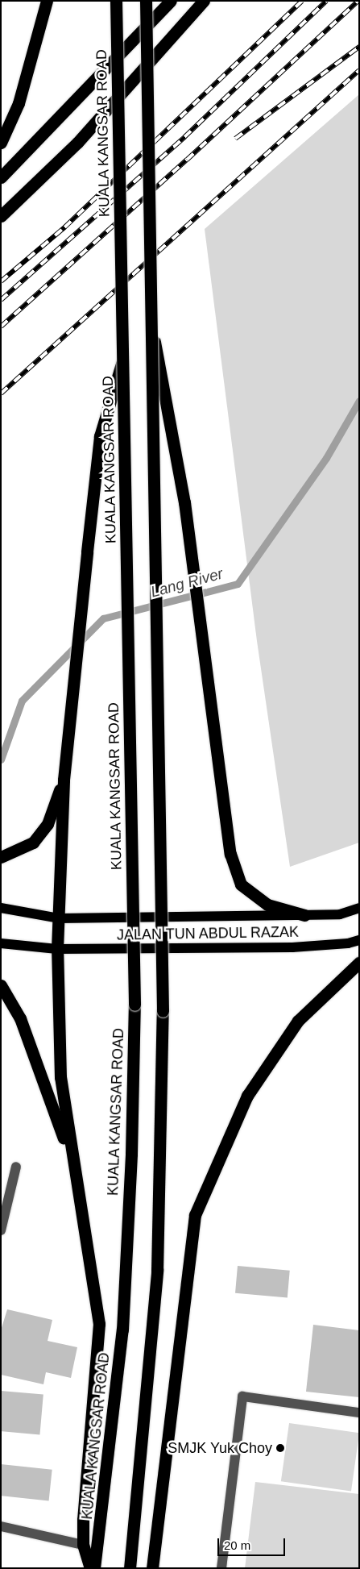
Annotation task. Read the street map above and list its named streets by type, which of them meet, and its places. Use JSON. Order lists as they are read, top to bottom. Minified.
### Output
{"streets":{"highway":["KUALA KANGSAR ROAD"],"main road":["JALAN TUN ABDUL RAZAK"]},"water":["Lang River"],"places":["SMJK Yuk Choy"],"scale_bar":"20 m"}
